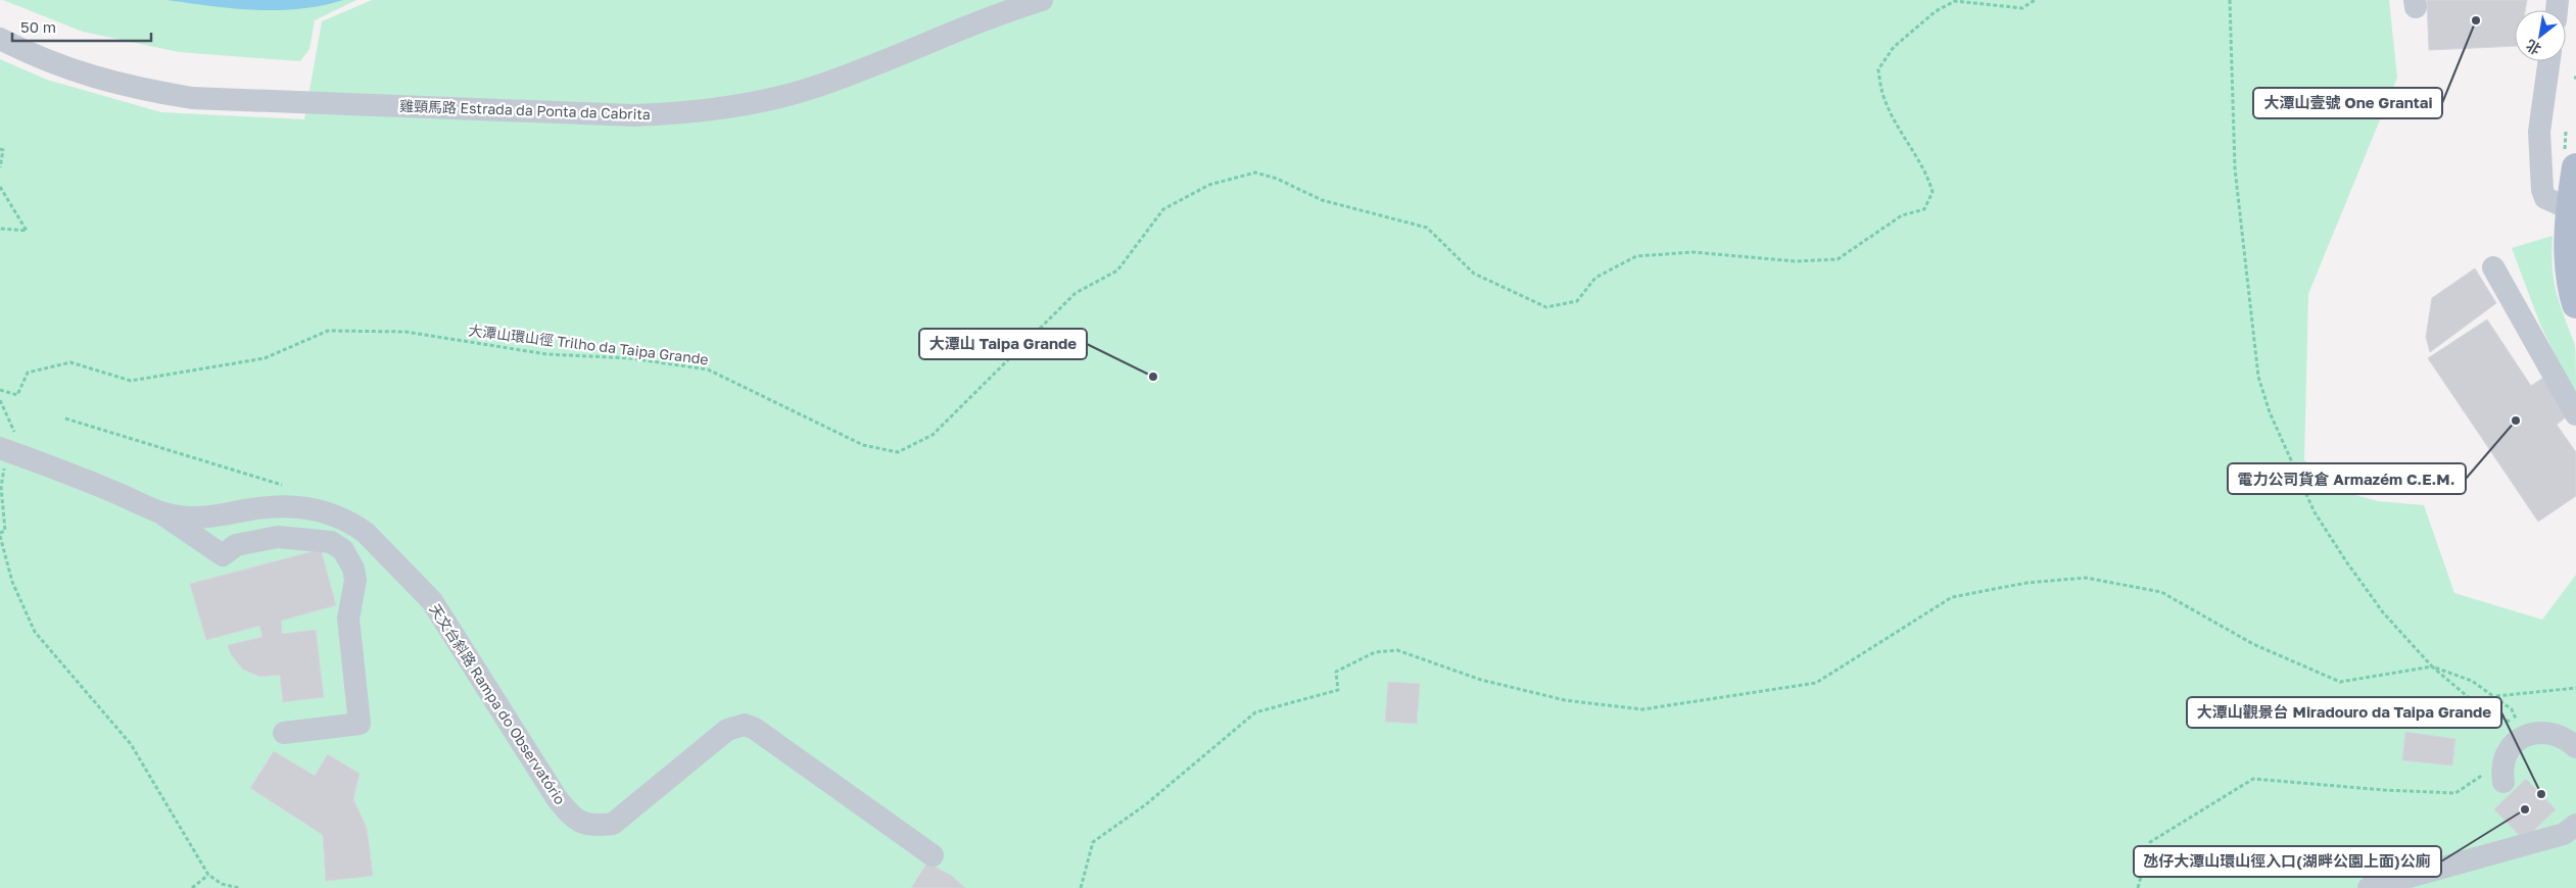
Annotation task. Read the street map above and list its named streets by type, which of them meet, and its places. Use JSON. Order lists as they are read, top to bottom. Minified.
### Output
{"streets":{"street":["雞頸馬路 Estrada da Ponta da Cabrita","天文台斜路 Rampa do Observatório"],"path":["大潭山環山徑 Trilho da Taipa Grande"]},"places":["大潭山壹號 One Grantai","大潭山 Taipa Grande","電力公司貨倉 Armazém C.E.M.","大潭山觀景台 Miradouro da Taipa Grande","氹仔大潭山環山徑入口(湖畔公園上面)公廁"],"scale_bar":"50 m","north":"bottom left"}
